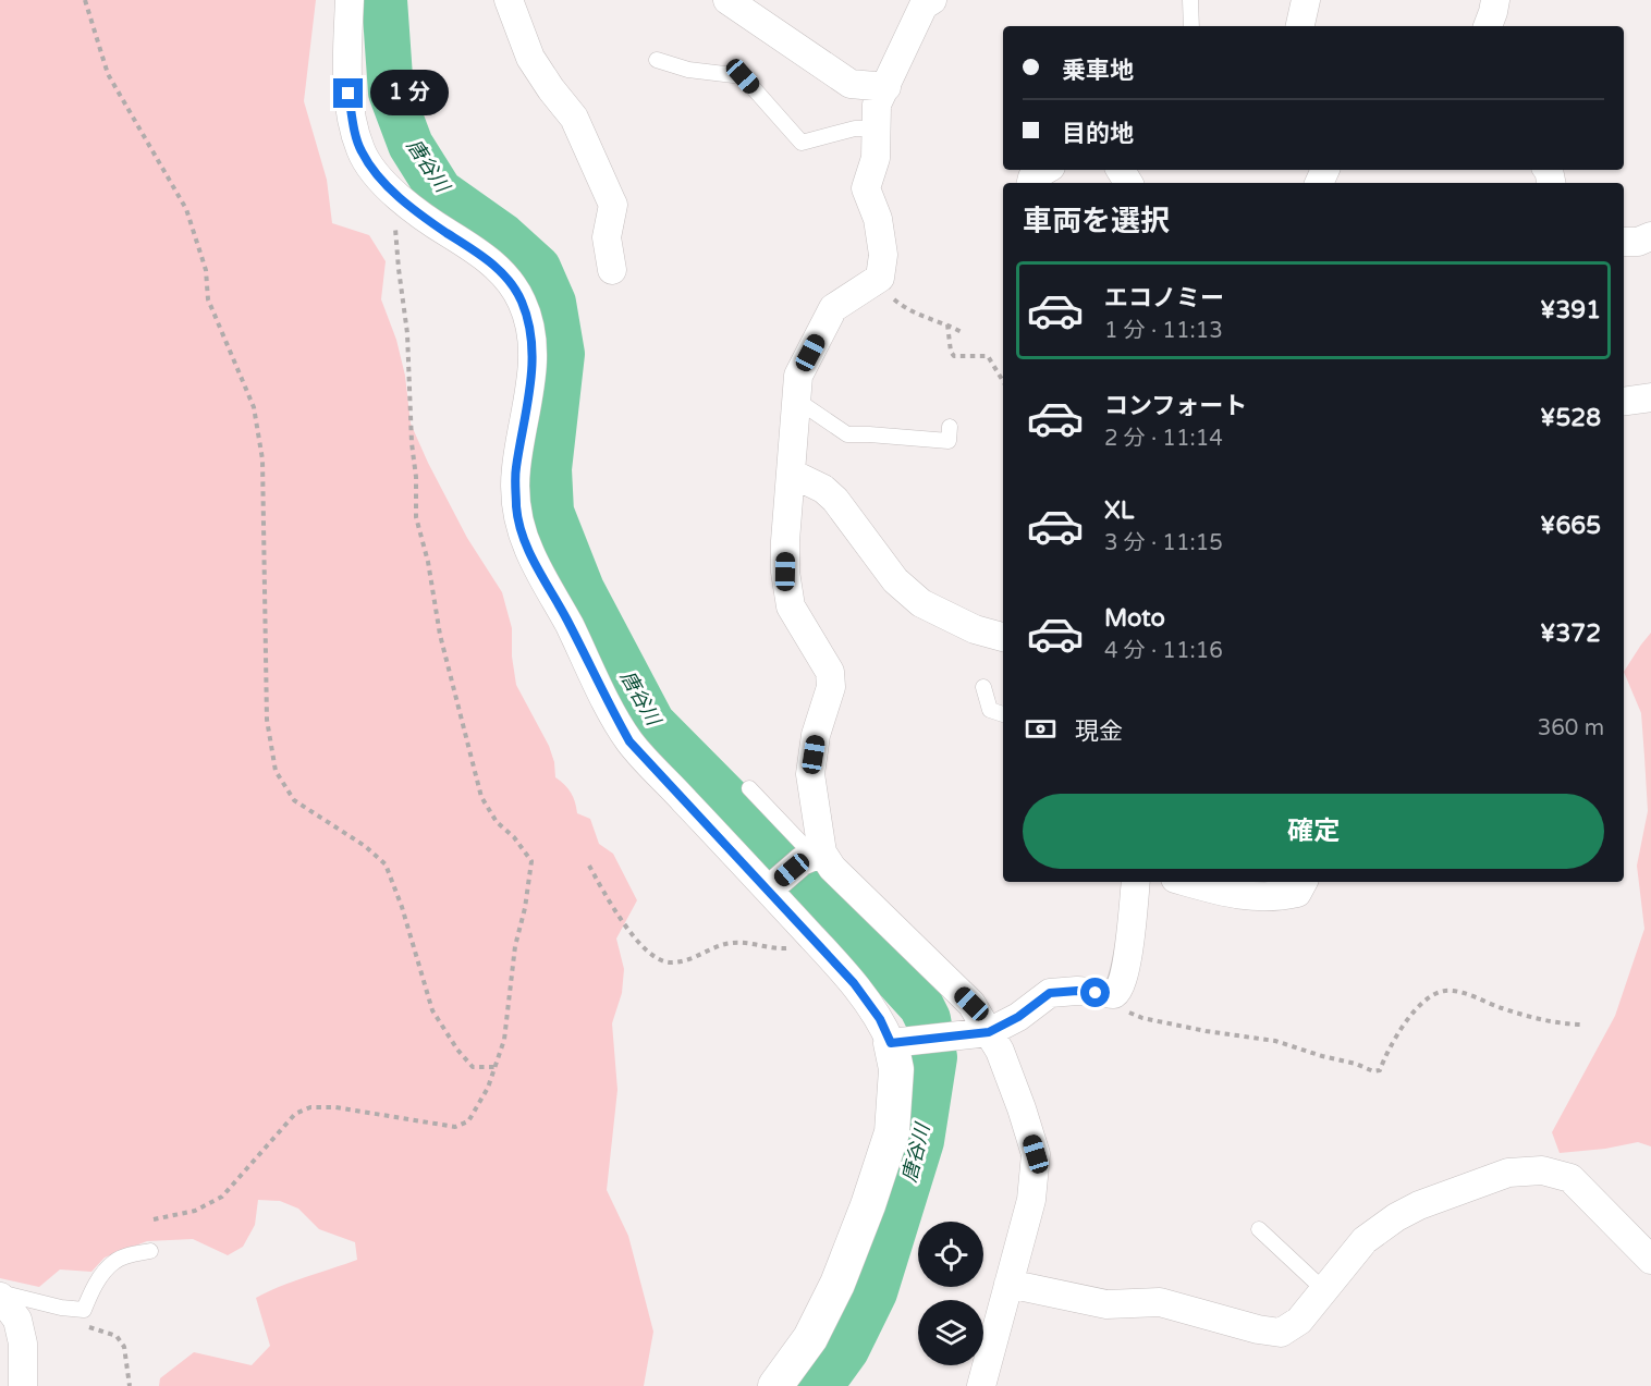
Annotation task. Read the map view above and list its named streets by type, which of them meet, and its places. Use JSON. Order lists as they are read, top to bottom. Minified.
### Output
{"water":["唐谷川"],"page":{"banner":["乗車地","目的地"],"bubble":"1 分","heading":"車両を選択","list":[{"name":"エコノミー","note":"1 分 · 11:13","value":"¥391"},{"name":"コンフォート","note":"2 分 · 11:14","value":"¥528"},{"name":"XL","note":"3 分 · 11:15","value":"¥665"},{"name":"Moto","note":"4 分 · 11:16","value":"¥372"}],"pay":["現金","360 m"],"buttons":"確定"}}
